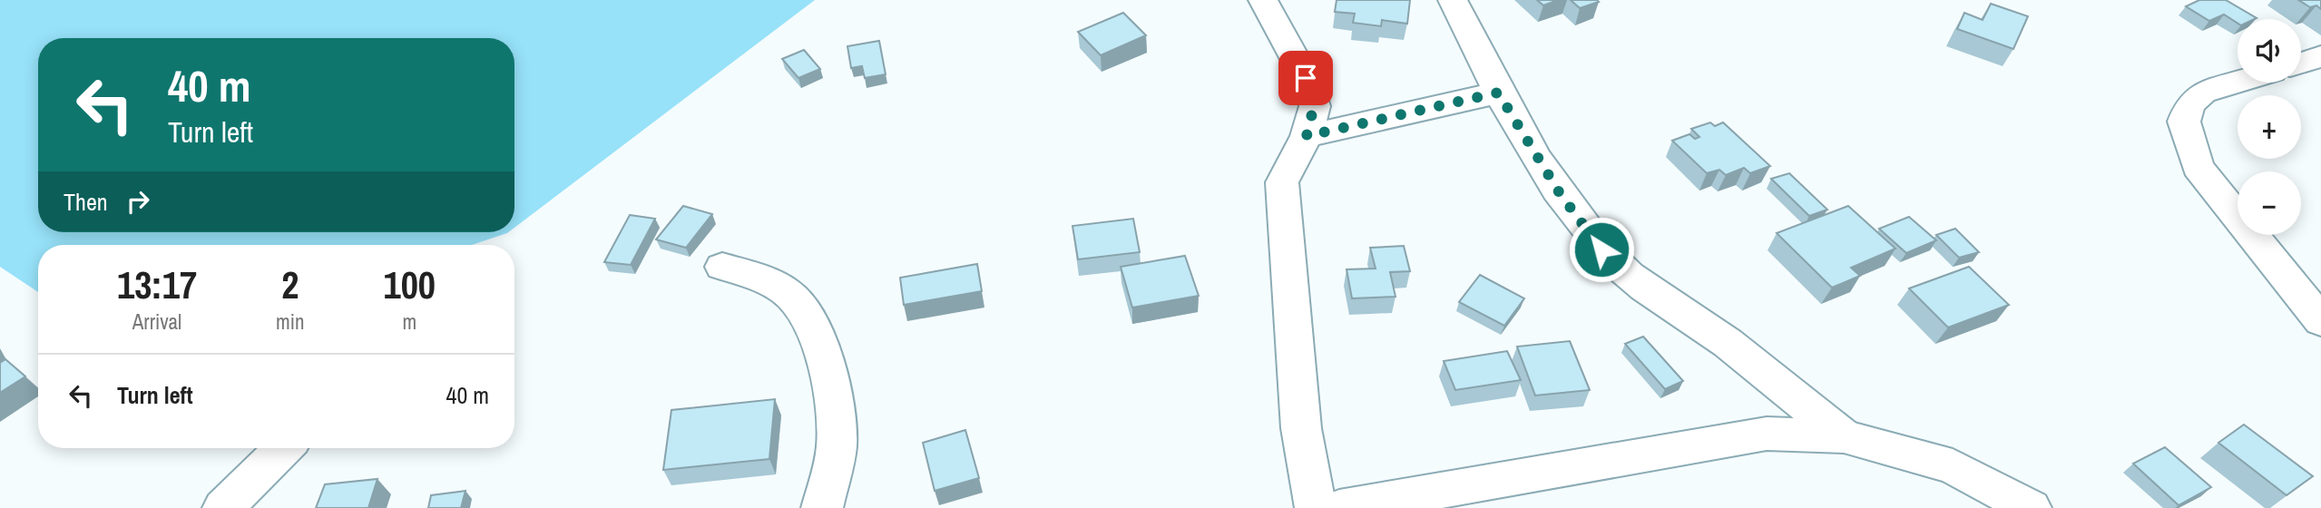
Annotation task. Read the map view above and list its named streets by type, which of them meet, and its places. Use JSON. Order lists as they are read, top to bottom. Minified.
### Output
{"page":{"map_buttons":["+","−"],"turn":["40 m","Turn left"],"then":"Then","eta":["13:17","Arrival","2","min","100","m"],"list":[{"name":"Turn left","value":"40 m"}]}}
